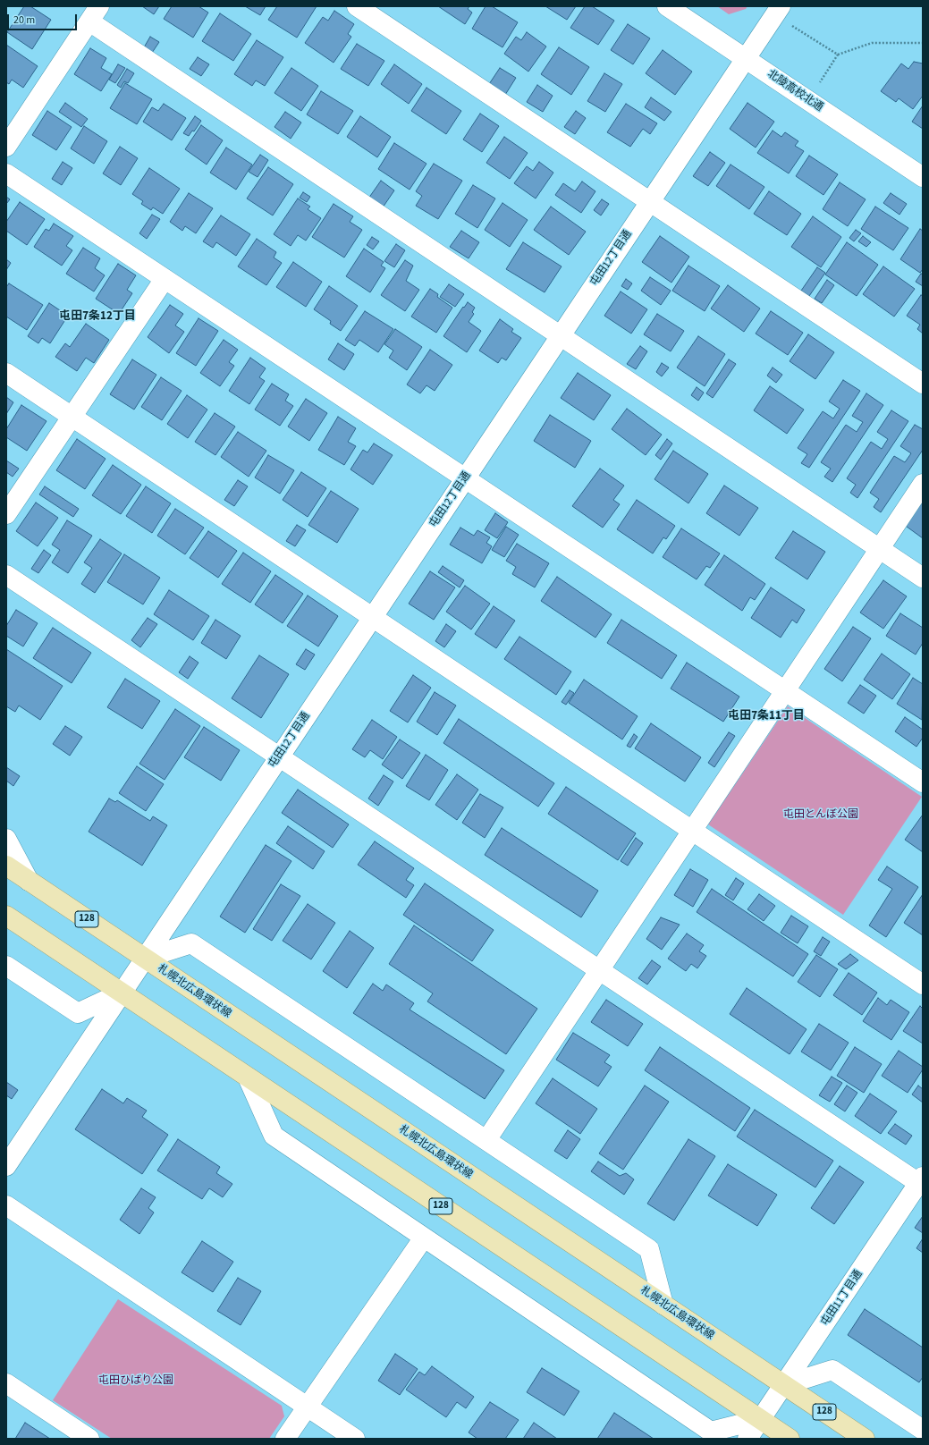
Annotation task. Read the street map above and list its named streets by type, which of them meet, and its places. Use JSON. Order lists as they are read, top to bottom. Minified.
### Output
{"streets":{"main road":["128","札幌北広島環状線"],"street":["北陵高校北通","屯田12丁目通","屯田11丁目通"]},"crossings":[["北陵高校北通","屯田12丁目通"],["屯田12丁目通","128"],["屯田12丁目通","札幌北広島環状線"],["128","屯田11丁目通"],["札幌北広島環状線","屯田11丁目通"]],"districts":["屯田7条12丁目","屯田7条11丁目"],"parks":["屯田とんぼ公園","屯田ひばり公園"],"scale_bar":"20 m"}
